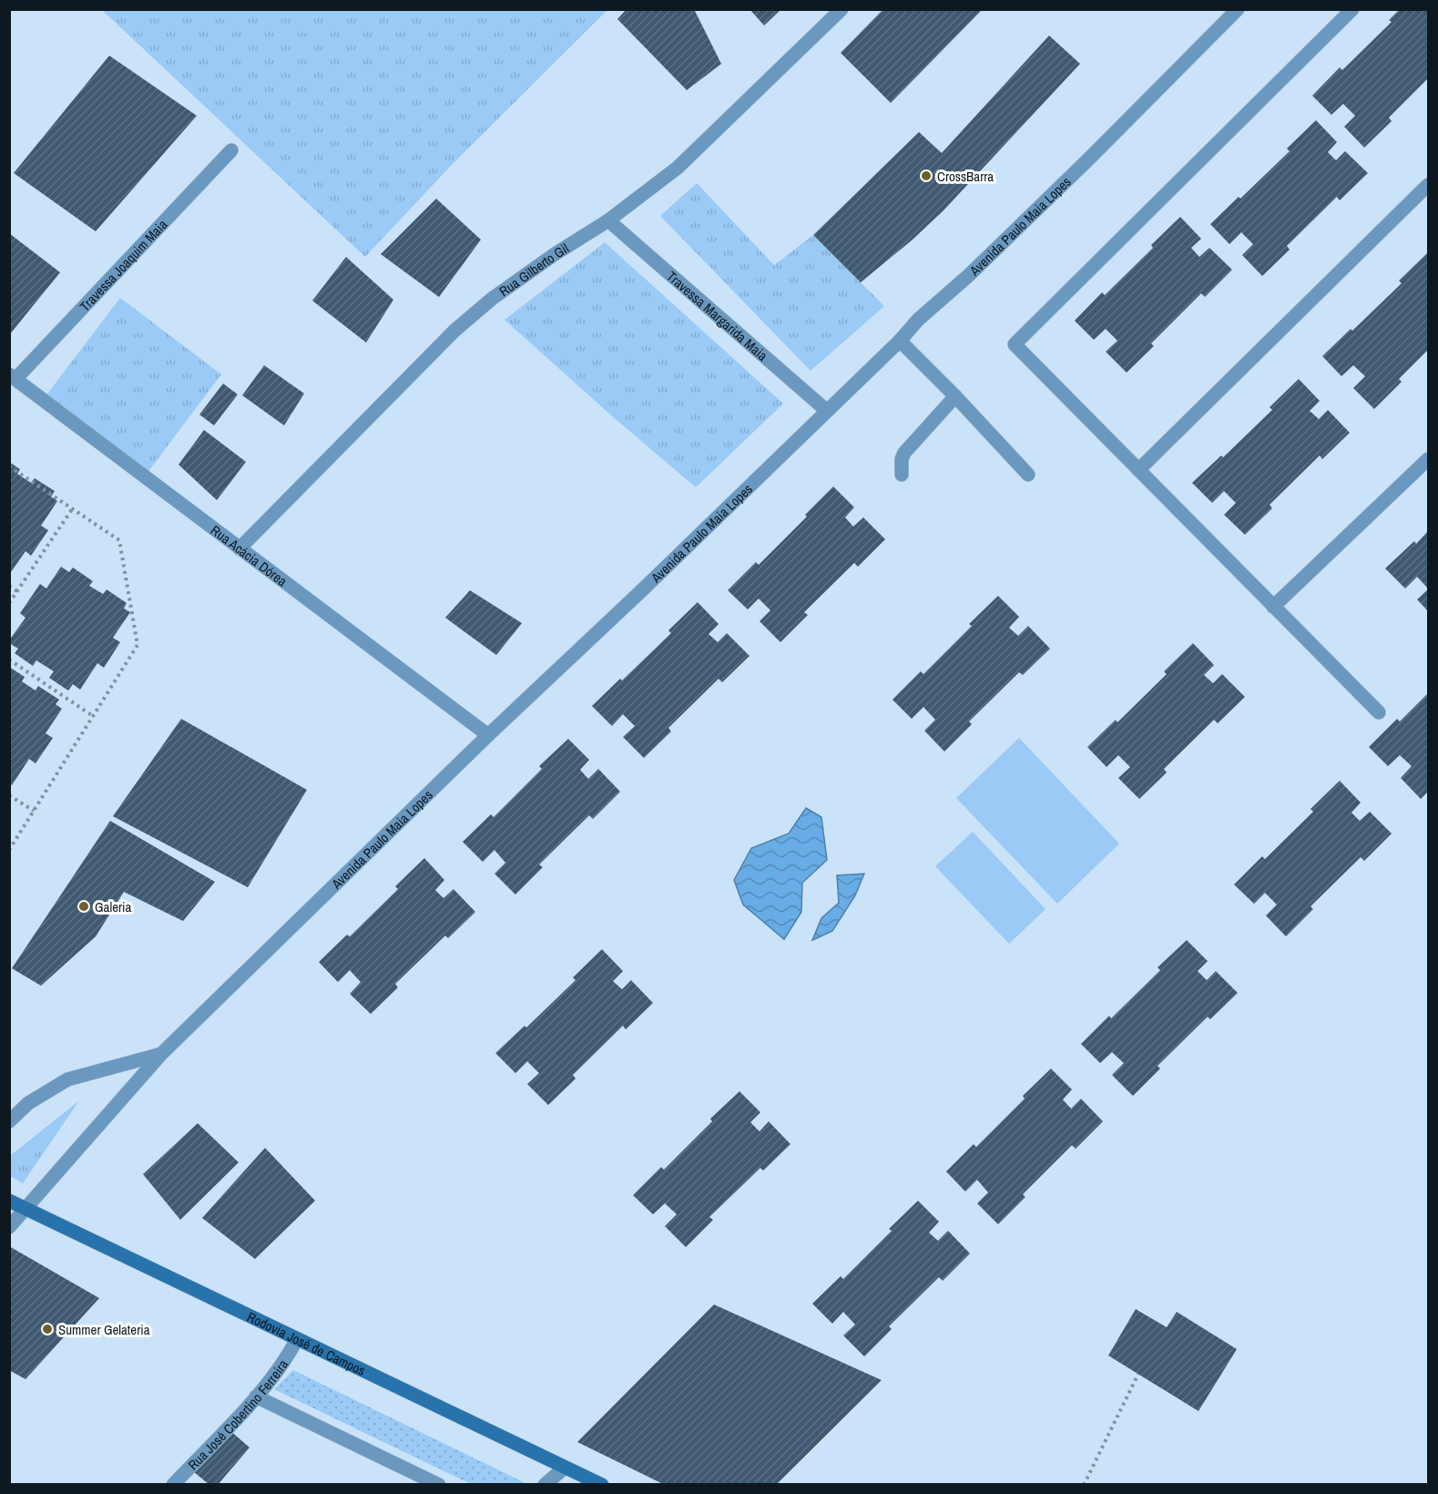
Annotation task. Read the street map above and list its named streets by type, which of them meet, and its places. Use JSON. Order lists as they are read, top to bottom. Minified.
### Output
{"streets":{"main road":["Rodovia José de Campos"],"street":["Avenida Paulo Maia Lopes","Travessa Joaquim Maia","Rua Gilberto Gil","Travessa Margarida Maia","Rua Acácia Dórea","Rua José Cobertino Ferreira"]},"crossings":[["Avenida Paulo Maia Lopes","Travessa Margarida Maia"],["Avenida Paulo Maia Lopes","Rua Acácia Dórea"],["Avenida Paulo Maia Lopes","Rodovia José de Campos"],["Travessa Joaquim Maia","Rua Acácia Dórea"],["Rua Gilberto Gil","Travessa Margarida Maia"],["Rua Gilberto Gil","Rua Acácia Dórea"],["Rodovia José de Campos","Rua José Cobertino Ferreira"]],"places":["CrossBarra","Galeria","Summer Gelateria"]}
